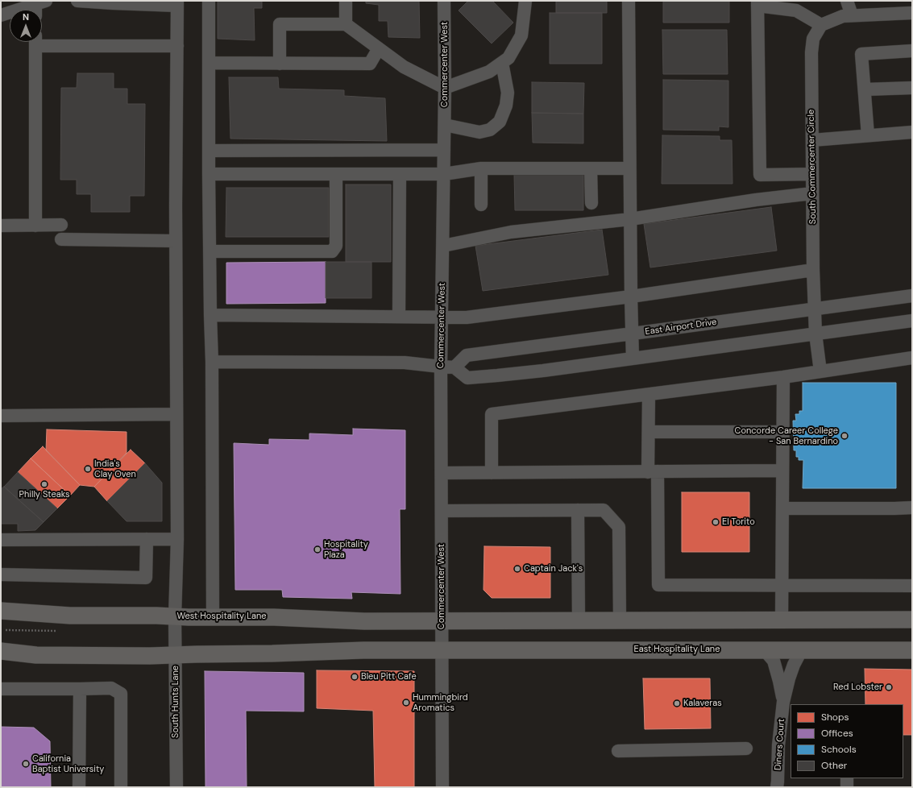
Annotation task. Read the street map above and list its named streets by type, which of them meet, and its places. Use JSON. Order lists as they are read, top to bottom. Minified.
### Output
{"streets":{"main road":["West Hospitality Lane","East Hospitality Lane"],"street":["Commercenter West","South Commercenter Circle","East Airport Drive","South Hunts Lane","Diners Court"]},"crossings":[["Commercenter West","West Hospitality Lane"],["Commercenter West","East Hospitality Lane"],["South Commercenter Circle","East Airport Drive"],["West Hospitality Lane","South Hunts Lane"],["East Hospitality Lane","Diners Court"]],"places":["Concorde Career College - San Bernardino","India's Clay Oven","Philly Steaks","El Torito","Hospitality Plaza","Captain Jack's","Bleu Pitt Cafe","Red Lobster","Hummingbird Aromatics","Kalaveras","California Baptist University"],"legend":["Shops","Offices","Schools","Other"],"north":"top"}
